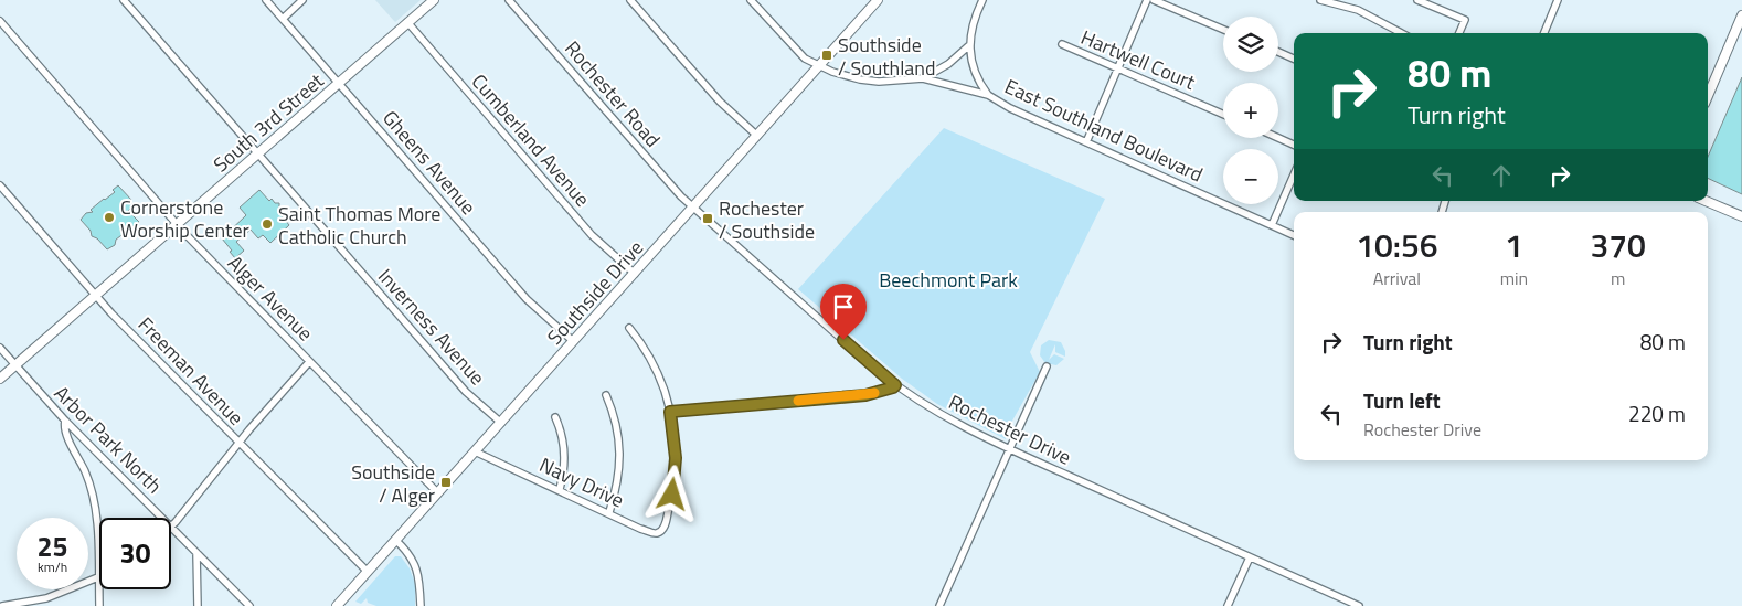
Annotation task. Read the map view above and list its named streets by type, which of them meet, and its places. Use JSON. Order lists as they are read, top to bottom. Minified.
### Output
{"streets":{"main road":["South 3rd Street","Southside Drive"],"street":["Hartwell Court","Rochester Road","East Southland Boulevard","Cumberland Avenue","Gheens Avenue","Alger Avenue","Inverness Avenue","Freeman Avenue","Rochester Drive","Arbor Park North","Navy Drive"]},"crossings":[["Rochester Road","Southside Drive"],["Rochester Road","Rochester Drive"],["South 3rd Street","Cumberland Avenue"],["South 3rd Street","Gheens Avenue"],["South 3rd Street","Alger Avenue"],["South 3rd Street","Inverness Avenue"],["South 3rd Street","Freeman Avenue"],["South 3rd Street","Arbor Park North"],["Cumberland Avenue","Southside Drive"],["Gheens Avenue","Southside Drive"],["Southside Drive","Alger Avenue"],["Southside Drive","Inverness Avenue"],["Southside Drive","Freeman Avenue"],["Southside Drive","Rochester Drive"],["Southside Drive","Navy Drive"]],"parks":["Beechmont Park"],"places":{"transit":["Southside / Southland","Rochester / Southside","Southside / Alger"],"other":["Cornerstone Worship Center","Saint Thomas More Catholic Church"]},"page":{"map_buttons":["+","−"],"turn":["80 m","Turn right"],"eta":["10:56","Arrival","1","min","370","m"],"list":[{"name":"Turn right","value":"80 m"},{"name":"Turn left","note":"Rochester Drive","value":"220 m"}],"speed":"25 km/h","limit":"30"}}
